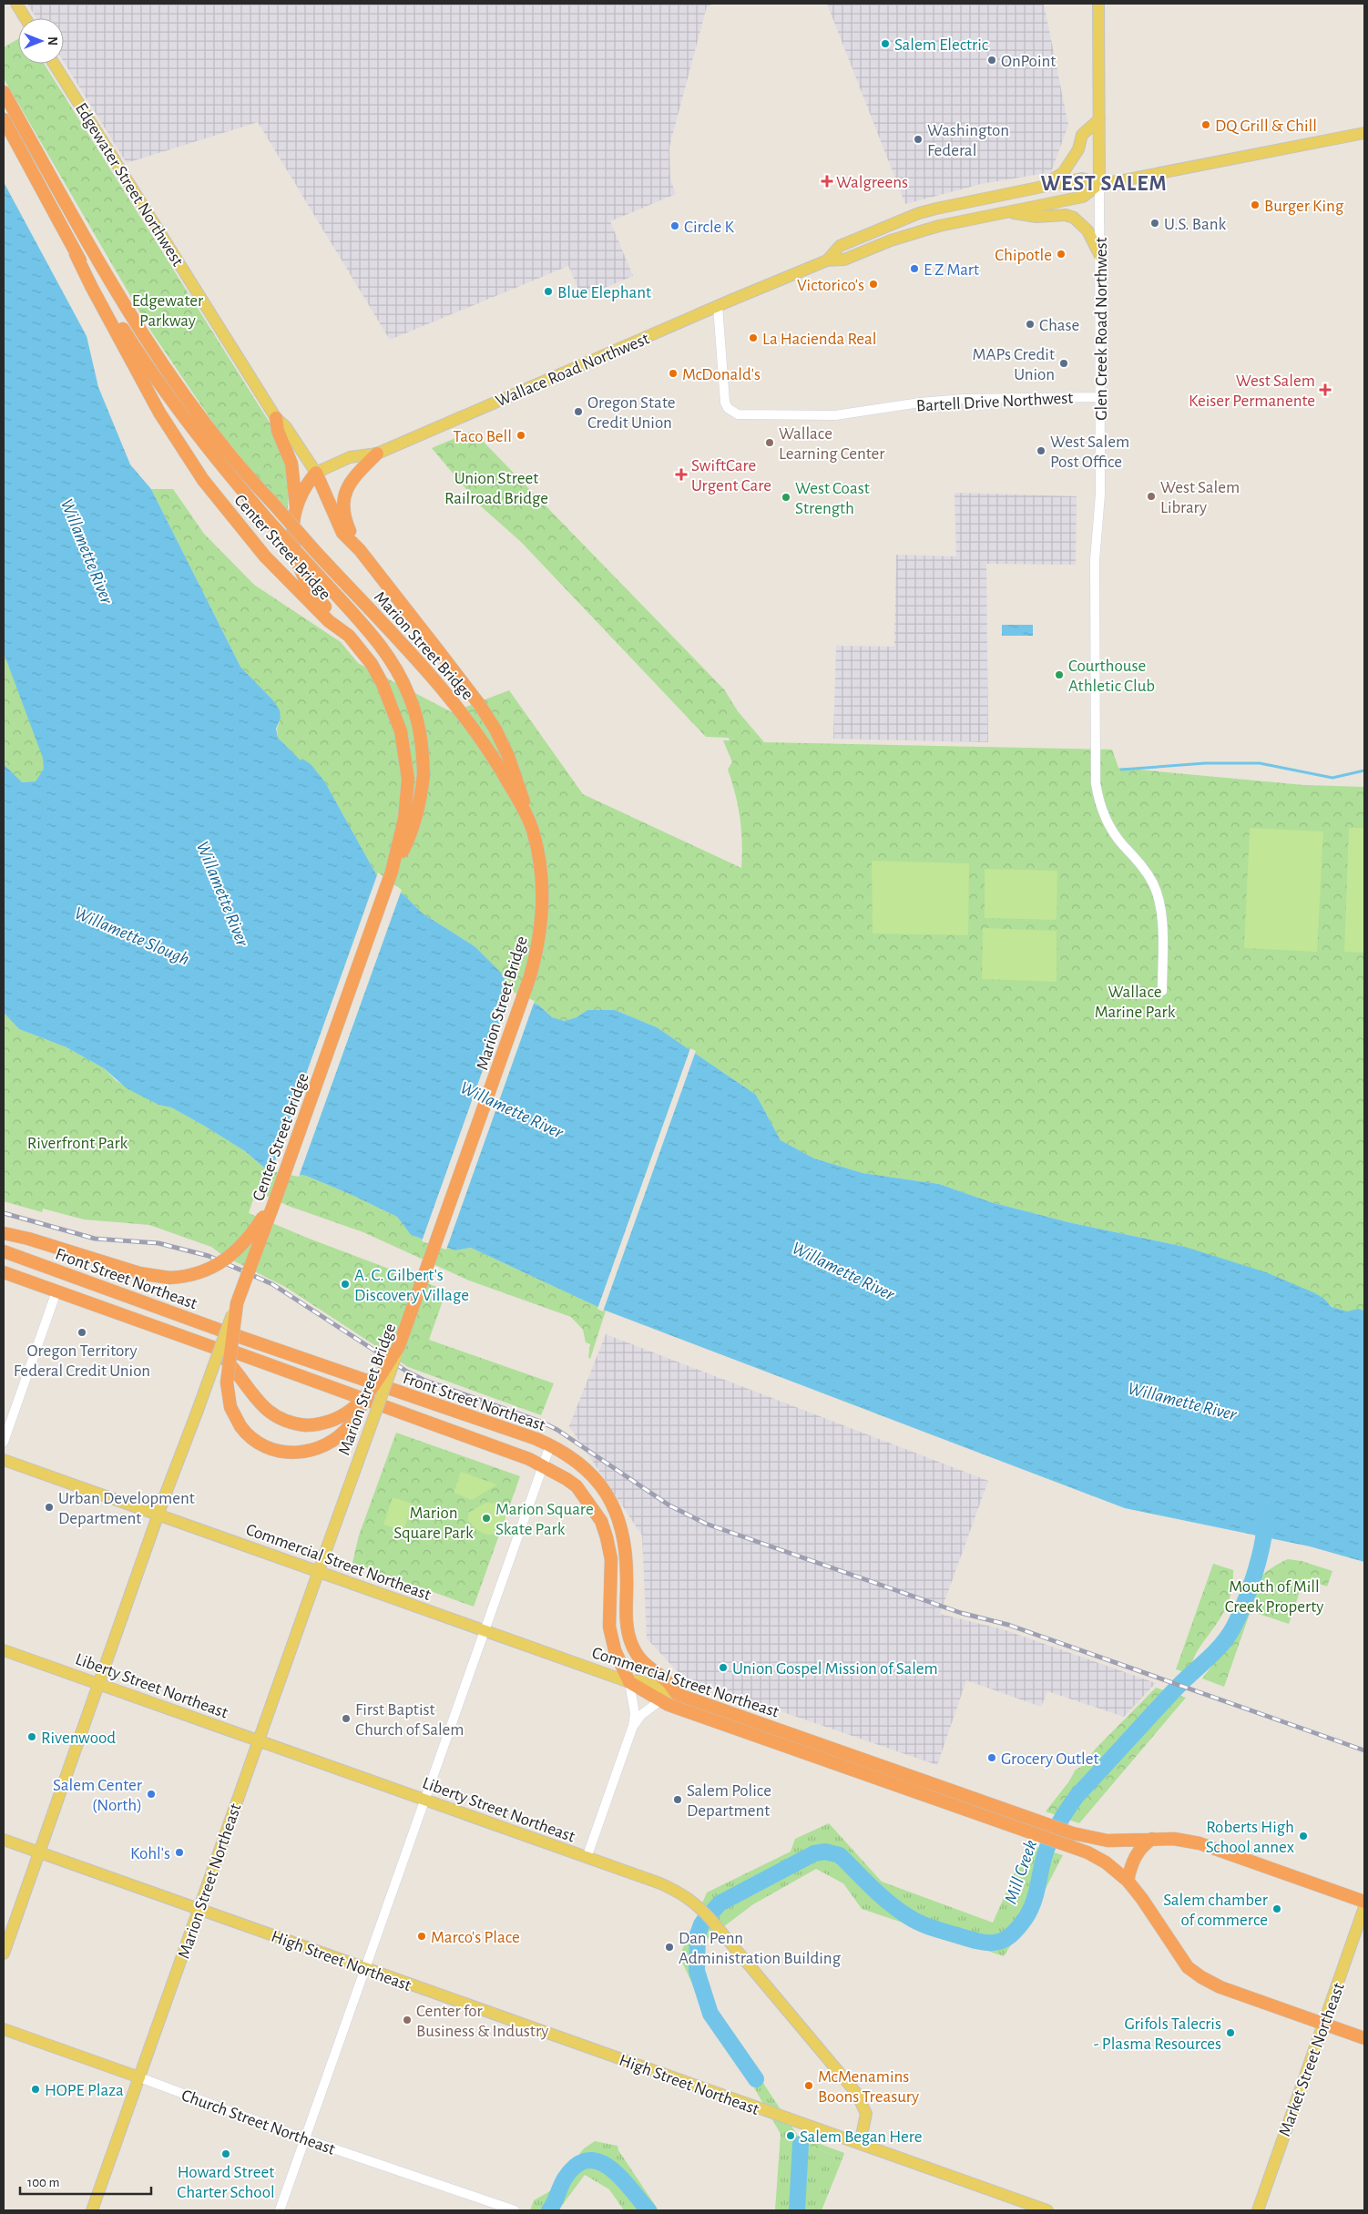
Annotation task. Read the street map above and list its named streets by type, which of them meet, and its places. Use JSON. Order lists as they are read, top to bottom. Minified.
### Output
{"streets":{"highway":["Center Street Bridge","Marion Street Bridge","Front Street Northeast","Commercial Street Northeast"],"main road":["Edgewater Street Northwest","Glen Creek Road Northwest","Wallace Road Northwest","Liberty Street Northeast","Marion Street Northeast","High Street Northeast","Market Street Northeast","Church Street Northeast"],"street":["Bartell Drive Northwest"]},"crossings":[["Edgewater Street Northwest","Wallace Road Northwest"],["Glen Creek Road Northwest","Wallace Road Northwest"],["Glen Creek Road Northwest","Bartell Drive Northwest"],["Wallace Road Northwest","Bartell Drive Northwest"],["Center Street Bridge","Commercial Street Northeast"],["Center Street Bridge","Liberty Street Northeast"],["Center Street Bridge","High Street Northeast"],["Marion Street Bridge","Marion Street Northeast"],["Front Street Northeast","Commercial Street Northeast"],["Commercial Street Northeast","Marion Street Northeast"],["Liberty Street Northeast","Marion Street Northeast"],["Liberty Street Northeast","High Street Northeast"],["Marion Street Northeast","High Street Northeast"],["Marion Street Northeast","Church Street Northeast"]],"districts":["WEST SALEM"],"water":["Willamette River","Willamette Slough","Mill Creek"],"parks":["Edgewater Parkway","Union Street Railroad Bridge","Wallace Marine Park","Riverfront Park","Marion Square Park","Mouth of Mill Creek Property"],"places":{"other":["Salem Electric","OnPoint","DQ Grill & Chill","Washington Federal","Burger King","U.S. Bank","Circle K","Chipotle","E Z Mart","Victorico's","Blue Elephant","Chase","La Hacienda Real","MAPs Credit Union","McDonald's","Oregon State Credit Union","Taco Bell","Wallace Learning Center","West Salem Post Office","West Salem Library","West Coast Strength","Courthouse Athletic Club","A. C. Gilbert's Discovery Village","Oregon Territory Federal Credit Union","Urban Development Department","Marion Square Skate Park","Union Gospel Mission of Salem","First Baptist Church of Salem","Rivenwood","Grocery Outlet","Salem Center (North)","Salem Police Department","Roberts High School annex","Kohl's","Salem chamber of commerce","Marco's Place","Dan Penn Administration Building","Center for Business & Industry","Grifols Talecris - Plasma Resources","McMenamins Boons Treasury","HOPE Plaza","Salem Began Here","Howard Street Charter School"],"health":["Walgreens","West Salem Keiser Permanente","SwiftCare Urgent Care"]},"scale_bar":"100 m","north":"right"}
